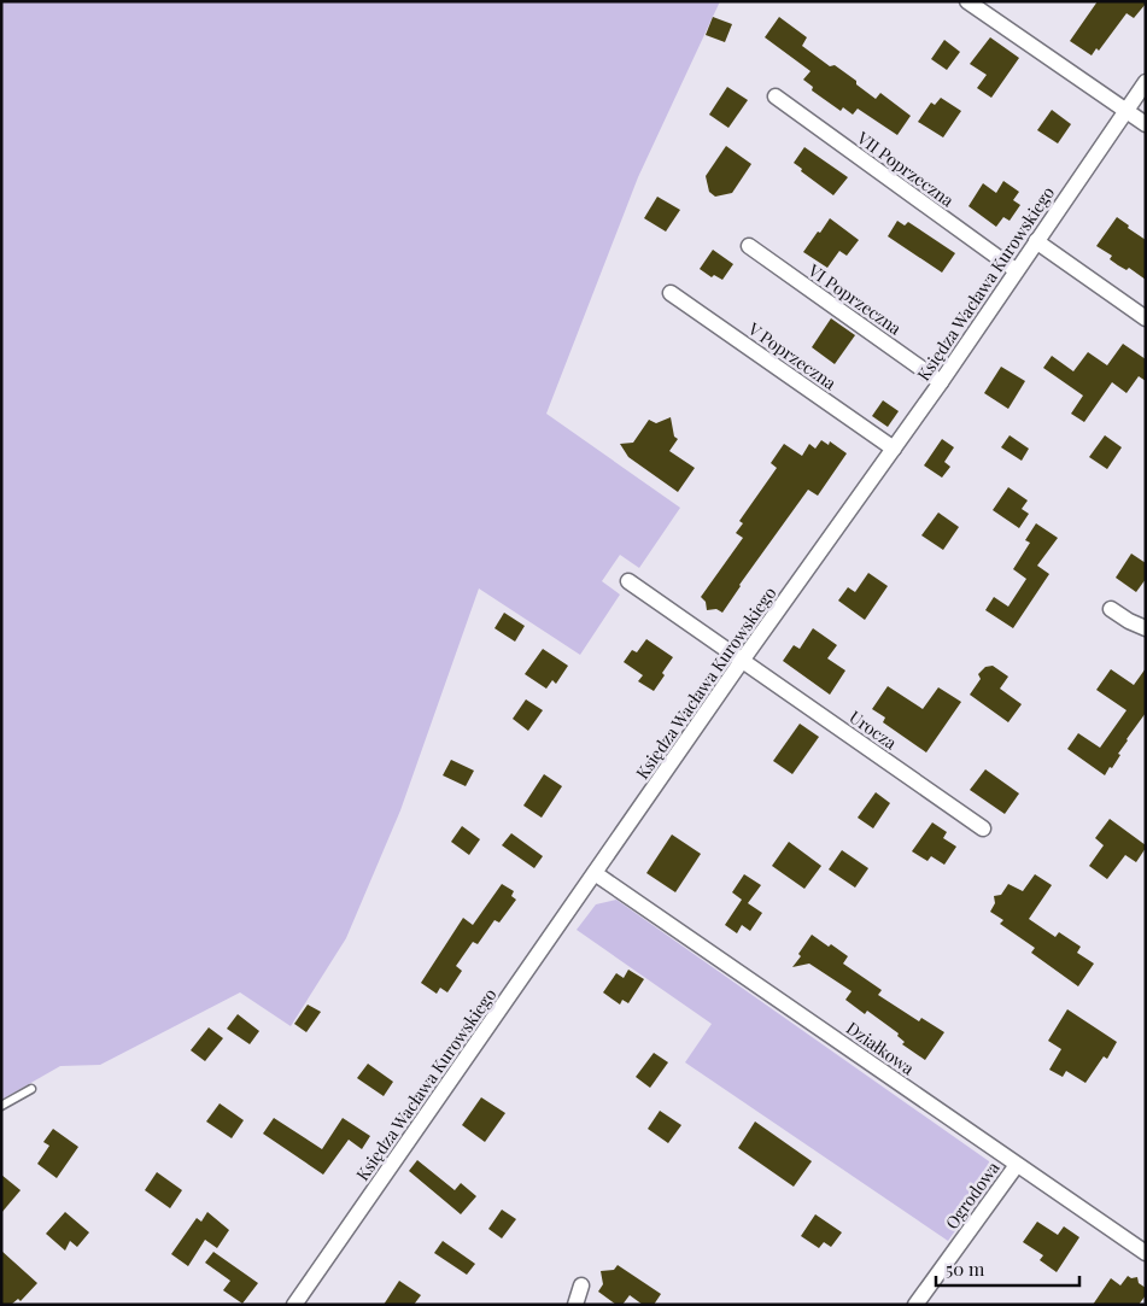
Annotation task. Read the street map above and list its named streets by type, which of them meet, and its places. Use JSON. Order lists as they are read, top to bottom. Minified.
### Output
{"streets":{"street":["VII Poprzeczna","Księdza Wacława Kurowskiego","VI Poprzeczna","V Poprzeczna","Urocza","Działkowa","Ogrodowa"]},"crossings":[["VII Poprzeczna","Księdza Wacława Kurowskiego"],["Księdza Wacława Kurowskiego","VI Poprzeczna"],["Księdza Wacława Kurowskiego","V Poprzeczna"],["Księdza Wacława Kurowskiego","Urocza"],["Księdza Wacława Kurowskiego","Działkowa"],["Działkowa","Ogrodowa"]],"scale_bar":"50 m"}
